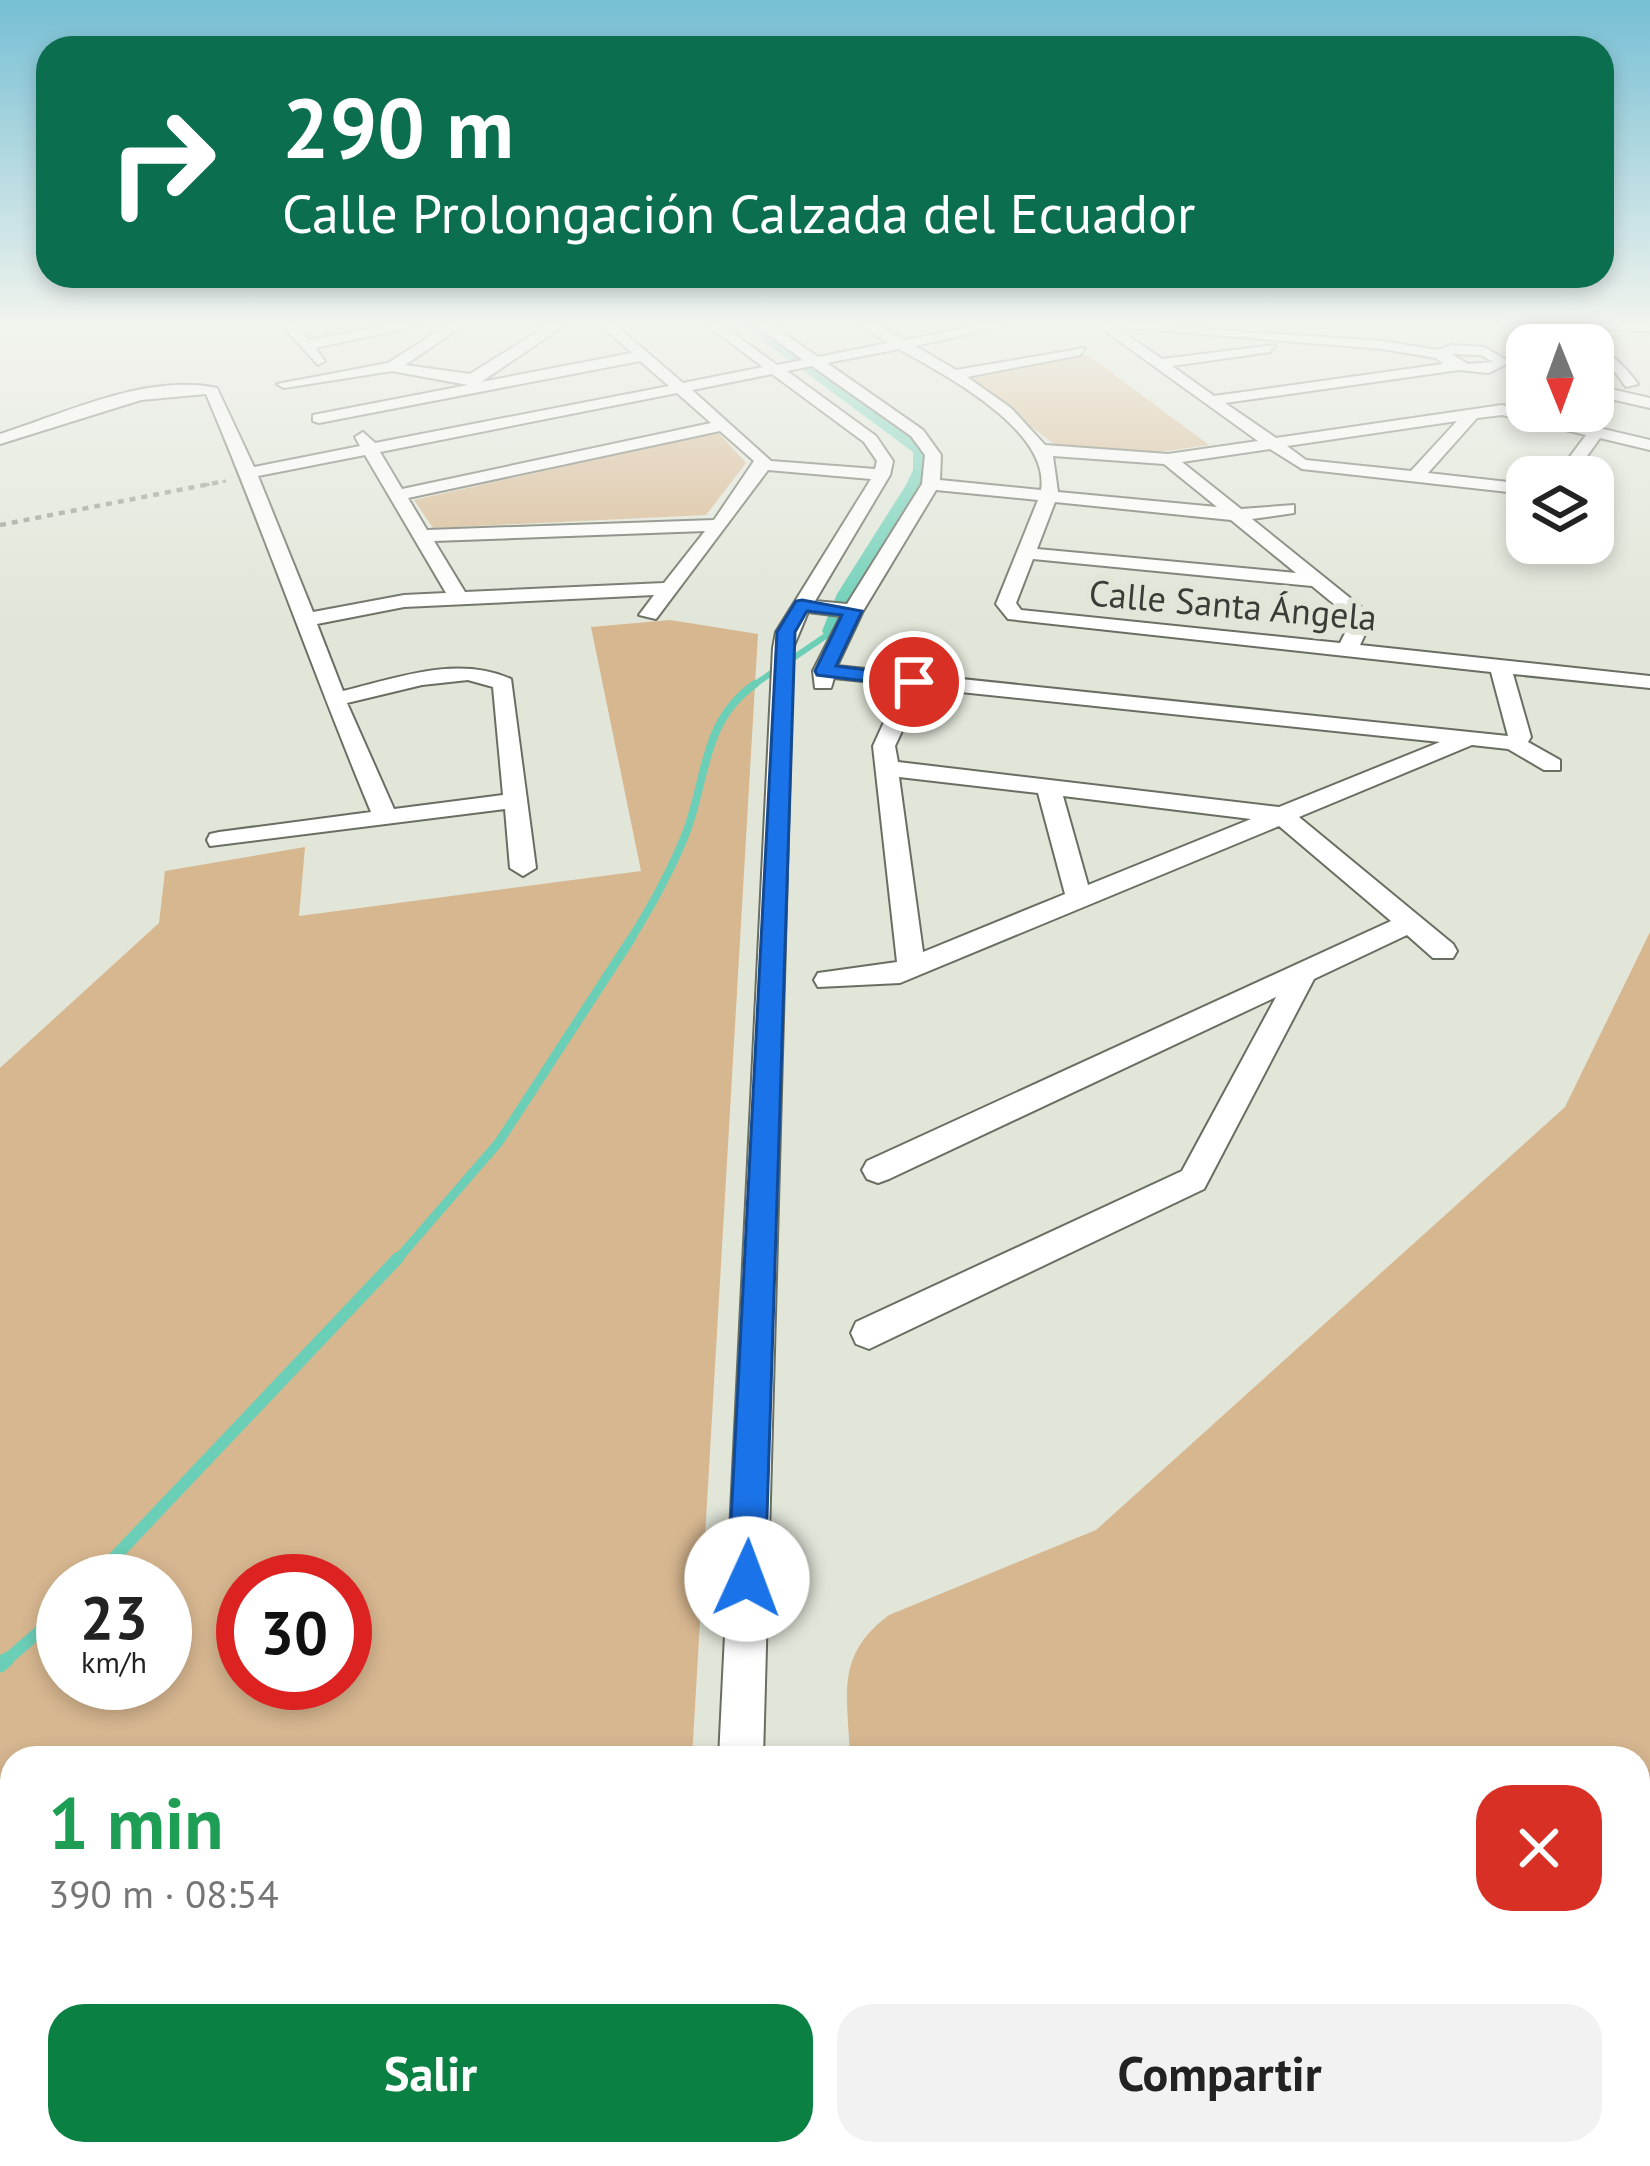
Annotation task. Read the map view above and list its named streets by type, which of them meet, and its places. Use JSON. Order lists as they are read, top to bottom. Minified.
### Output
{"streets":{"street":["Calle Santa Ángela"]},"north":"bottom","page":{"turn":["290 m","Calle Prolongación Calzada del Ecuador"],"speed":"23 km/h","limit":"30","heading":["1 min","390 m · 08:54"],"buttons":["Salir","Compartir"]}}
